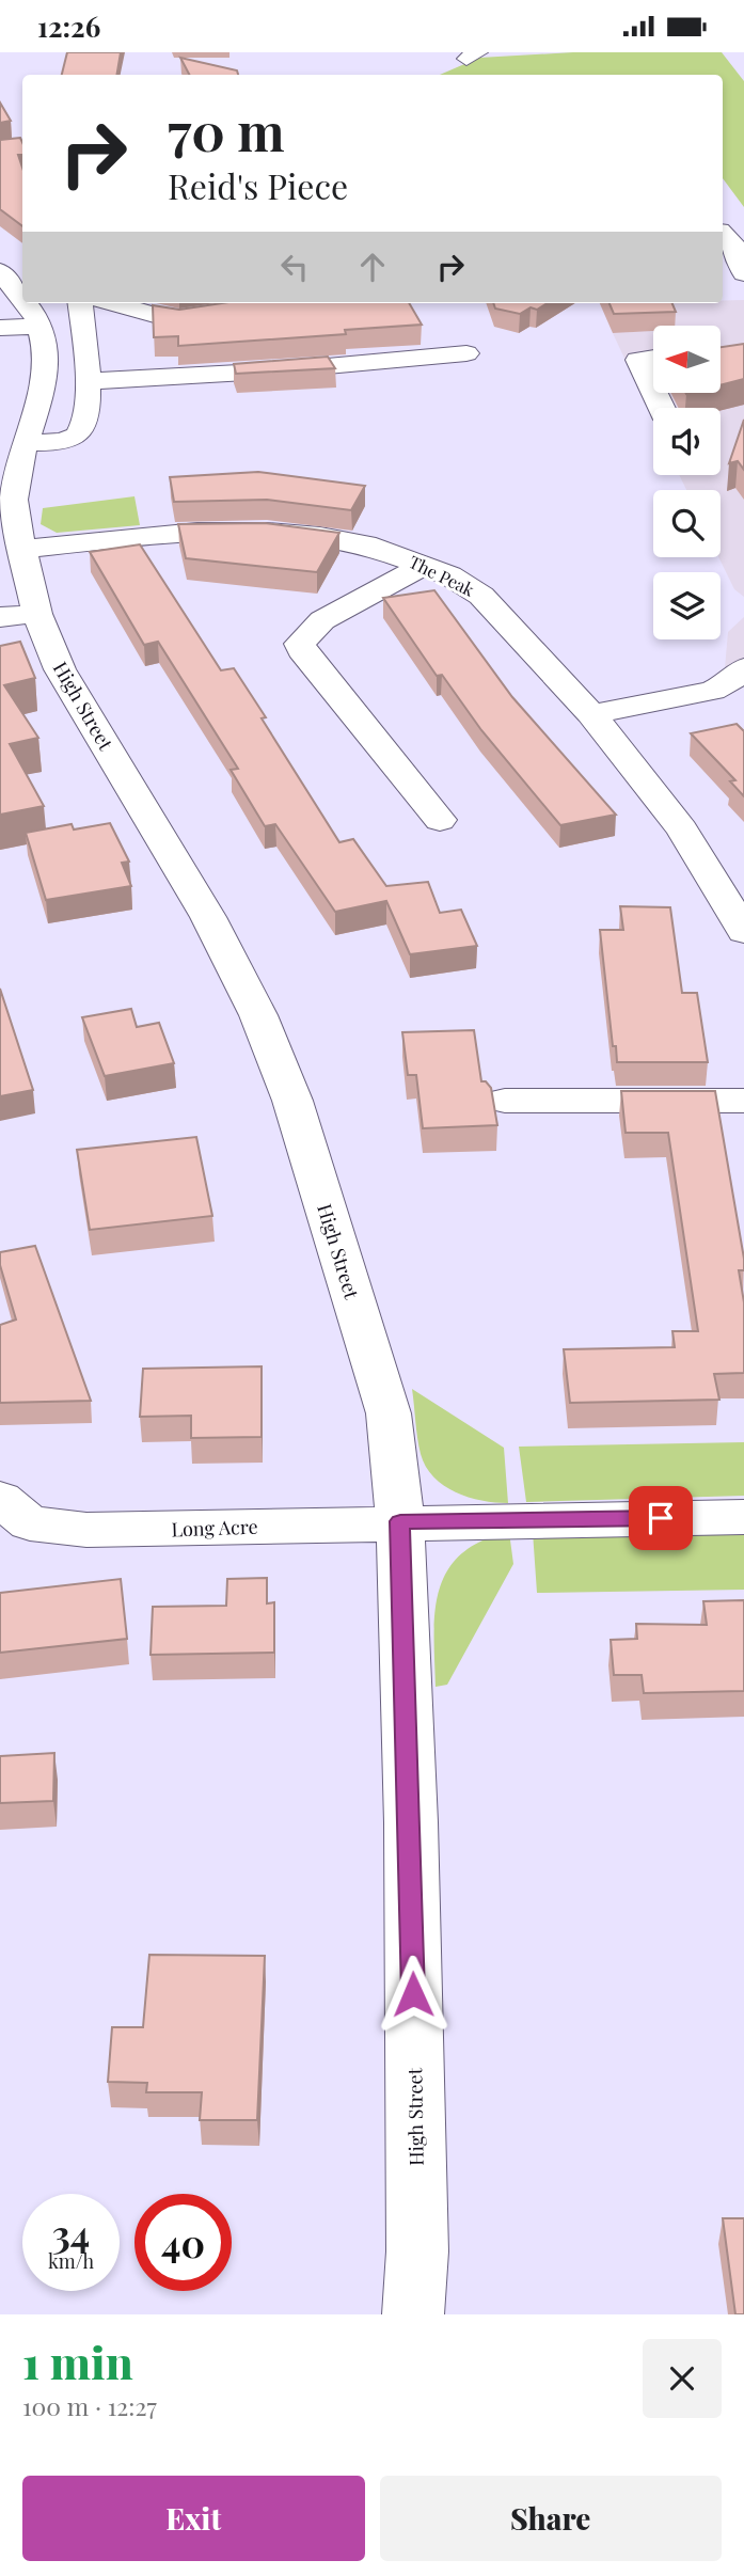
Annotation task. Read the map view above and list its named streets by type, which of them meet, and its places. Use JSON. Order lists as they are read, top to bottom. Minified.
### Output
{"streets":{"street":["The Peak","High Street","Long Acre"]},"crossings":[["The Peak","High Street"],["High Street","Long Acre"]],"north":"left","page":{"status":"12:26","turn":["70 m","Reid's Piece"],"speed":"34 km/h","limit":"40","heading":["1 min","100 m · 12:27"],"buttons":["Exit","Share"]}}
